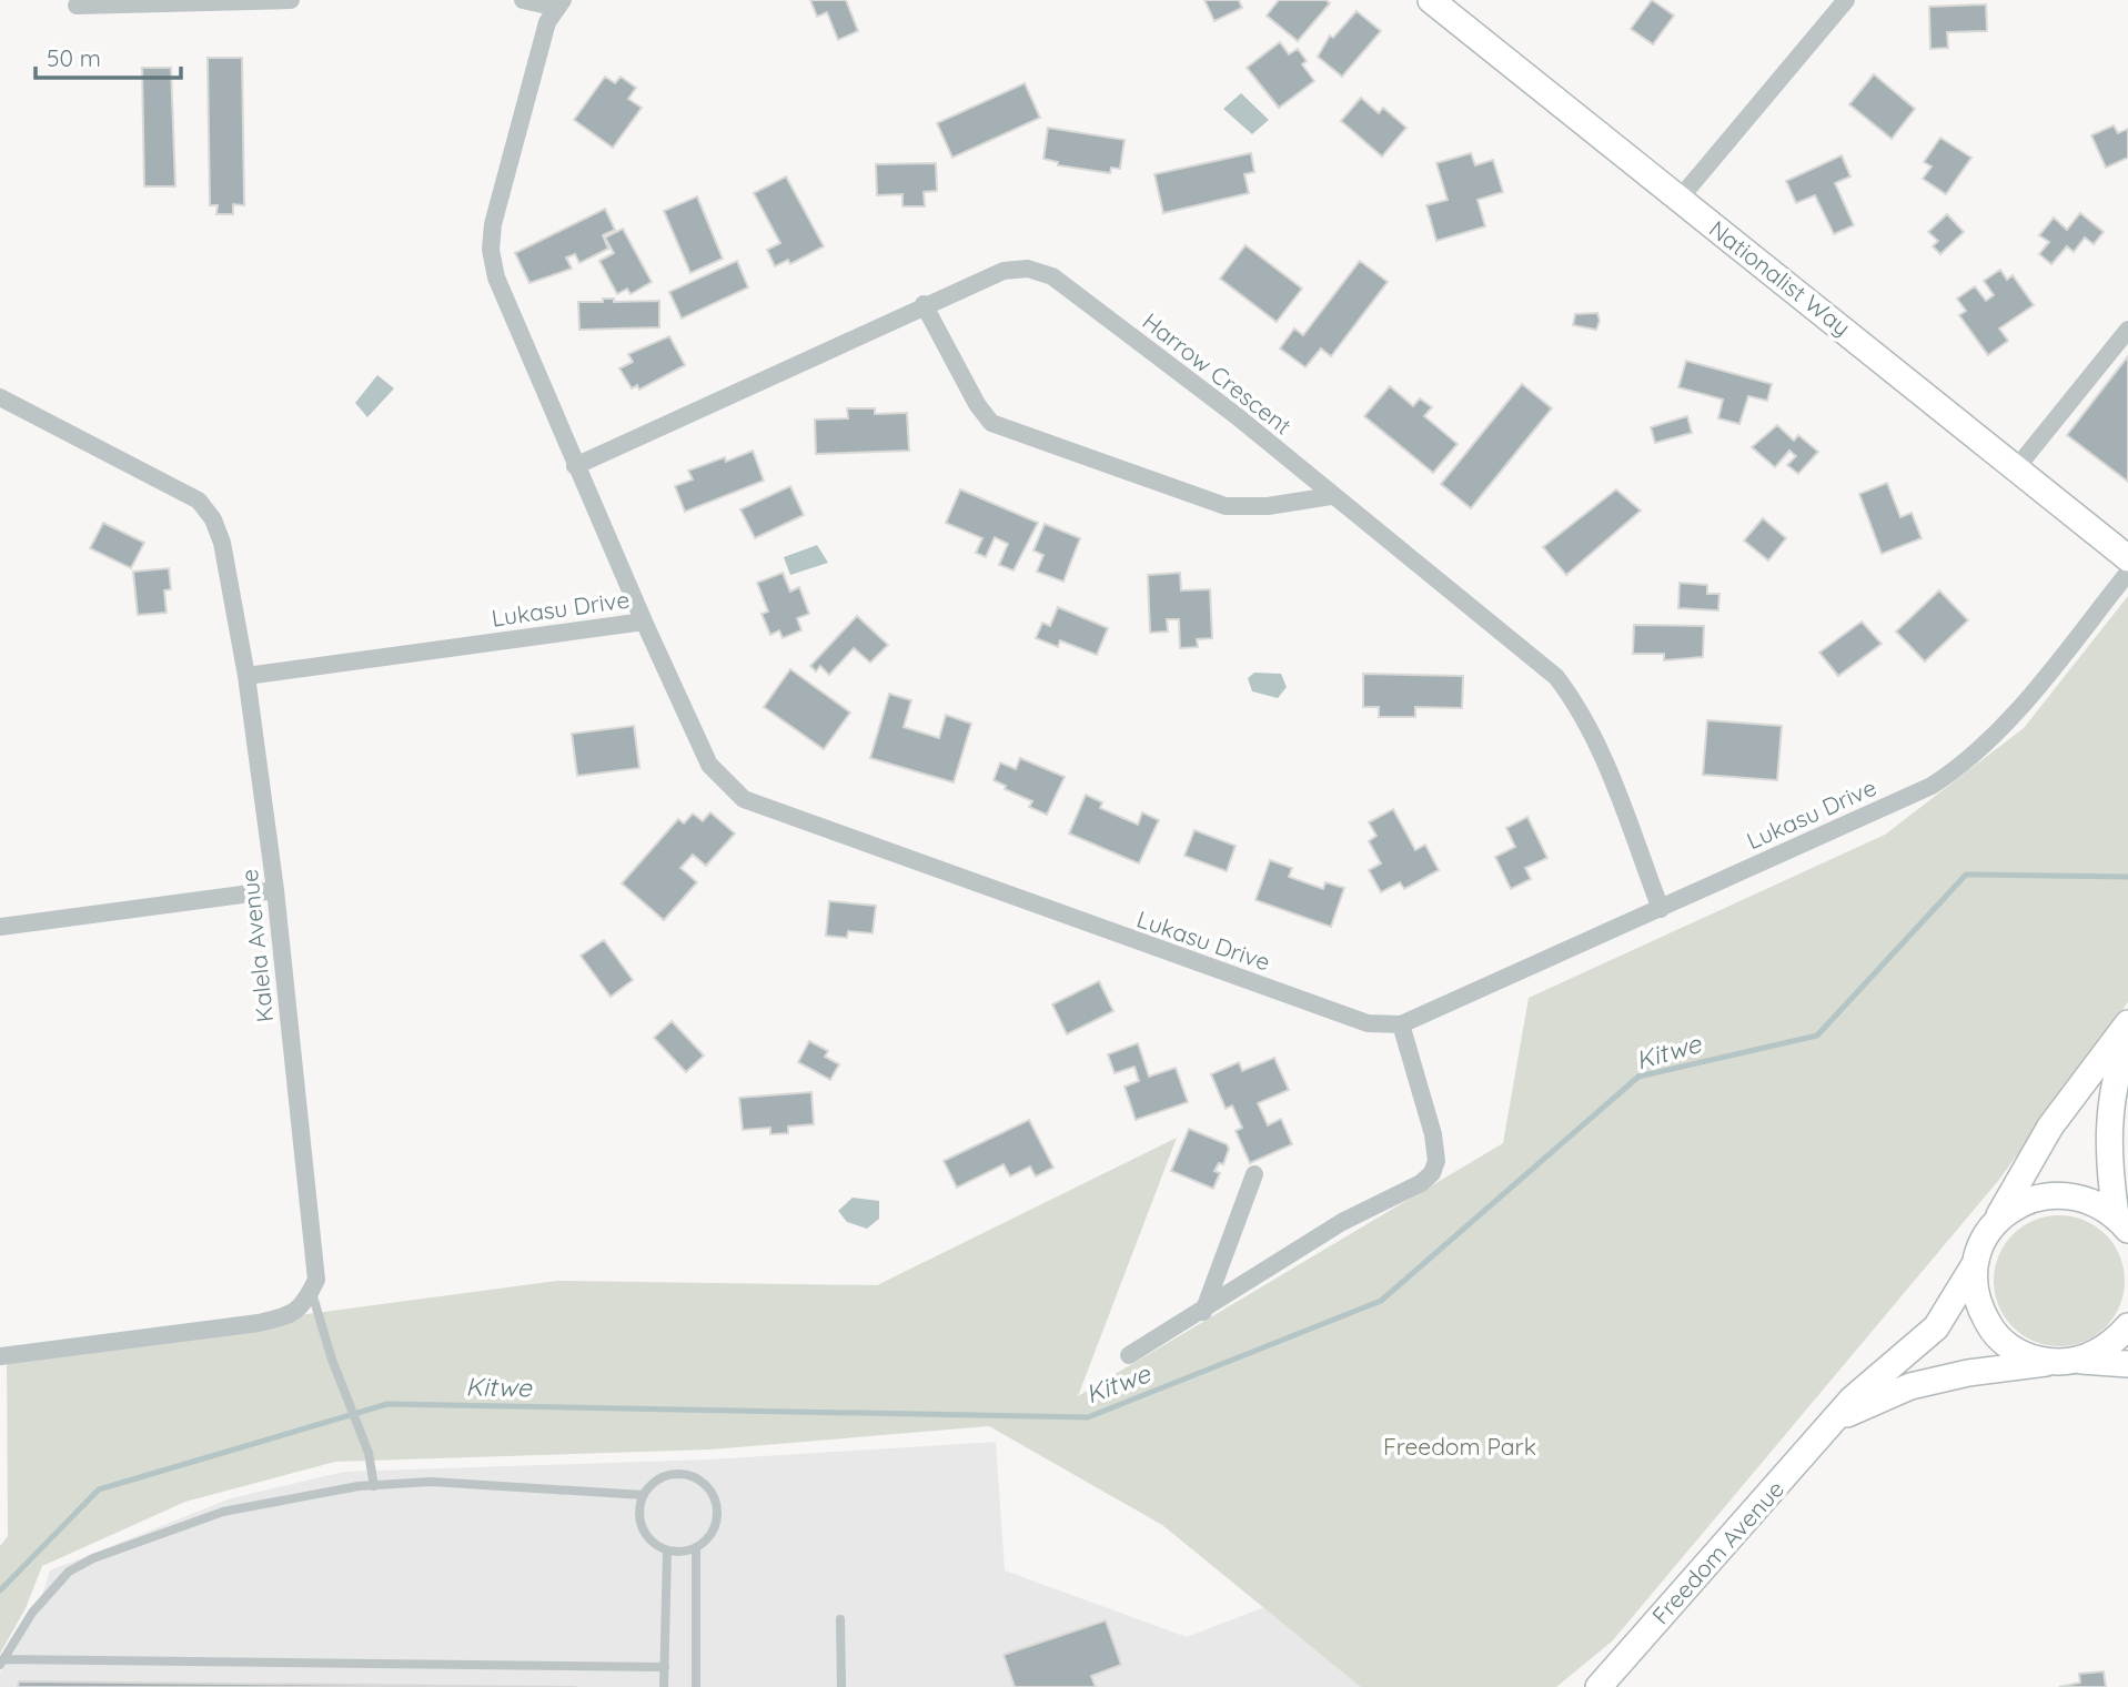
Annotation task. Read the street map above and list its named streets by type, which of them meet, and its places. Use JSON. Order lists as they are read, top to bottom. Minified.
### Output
{"streets":{"main road":["Nationalist Way","Freedom Avenue"],"street":["Harrow Crescent","Lukasu Drive","Kalela Avenue"]},"crossings":[["Harrow Crescent","Lukasu Drive"],["Lukasu Drive","Kalela Avenue"]],"water":["Kitwe"],"parks":["Freedom Park"],"scale_bar":"50 m"}
